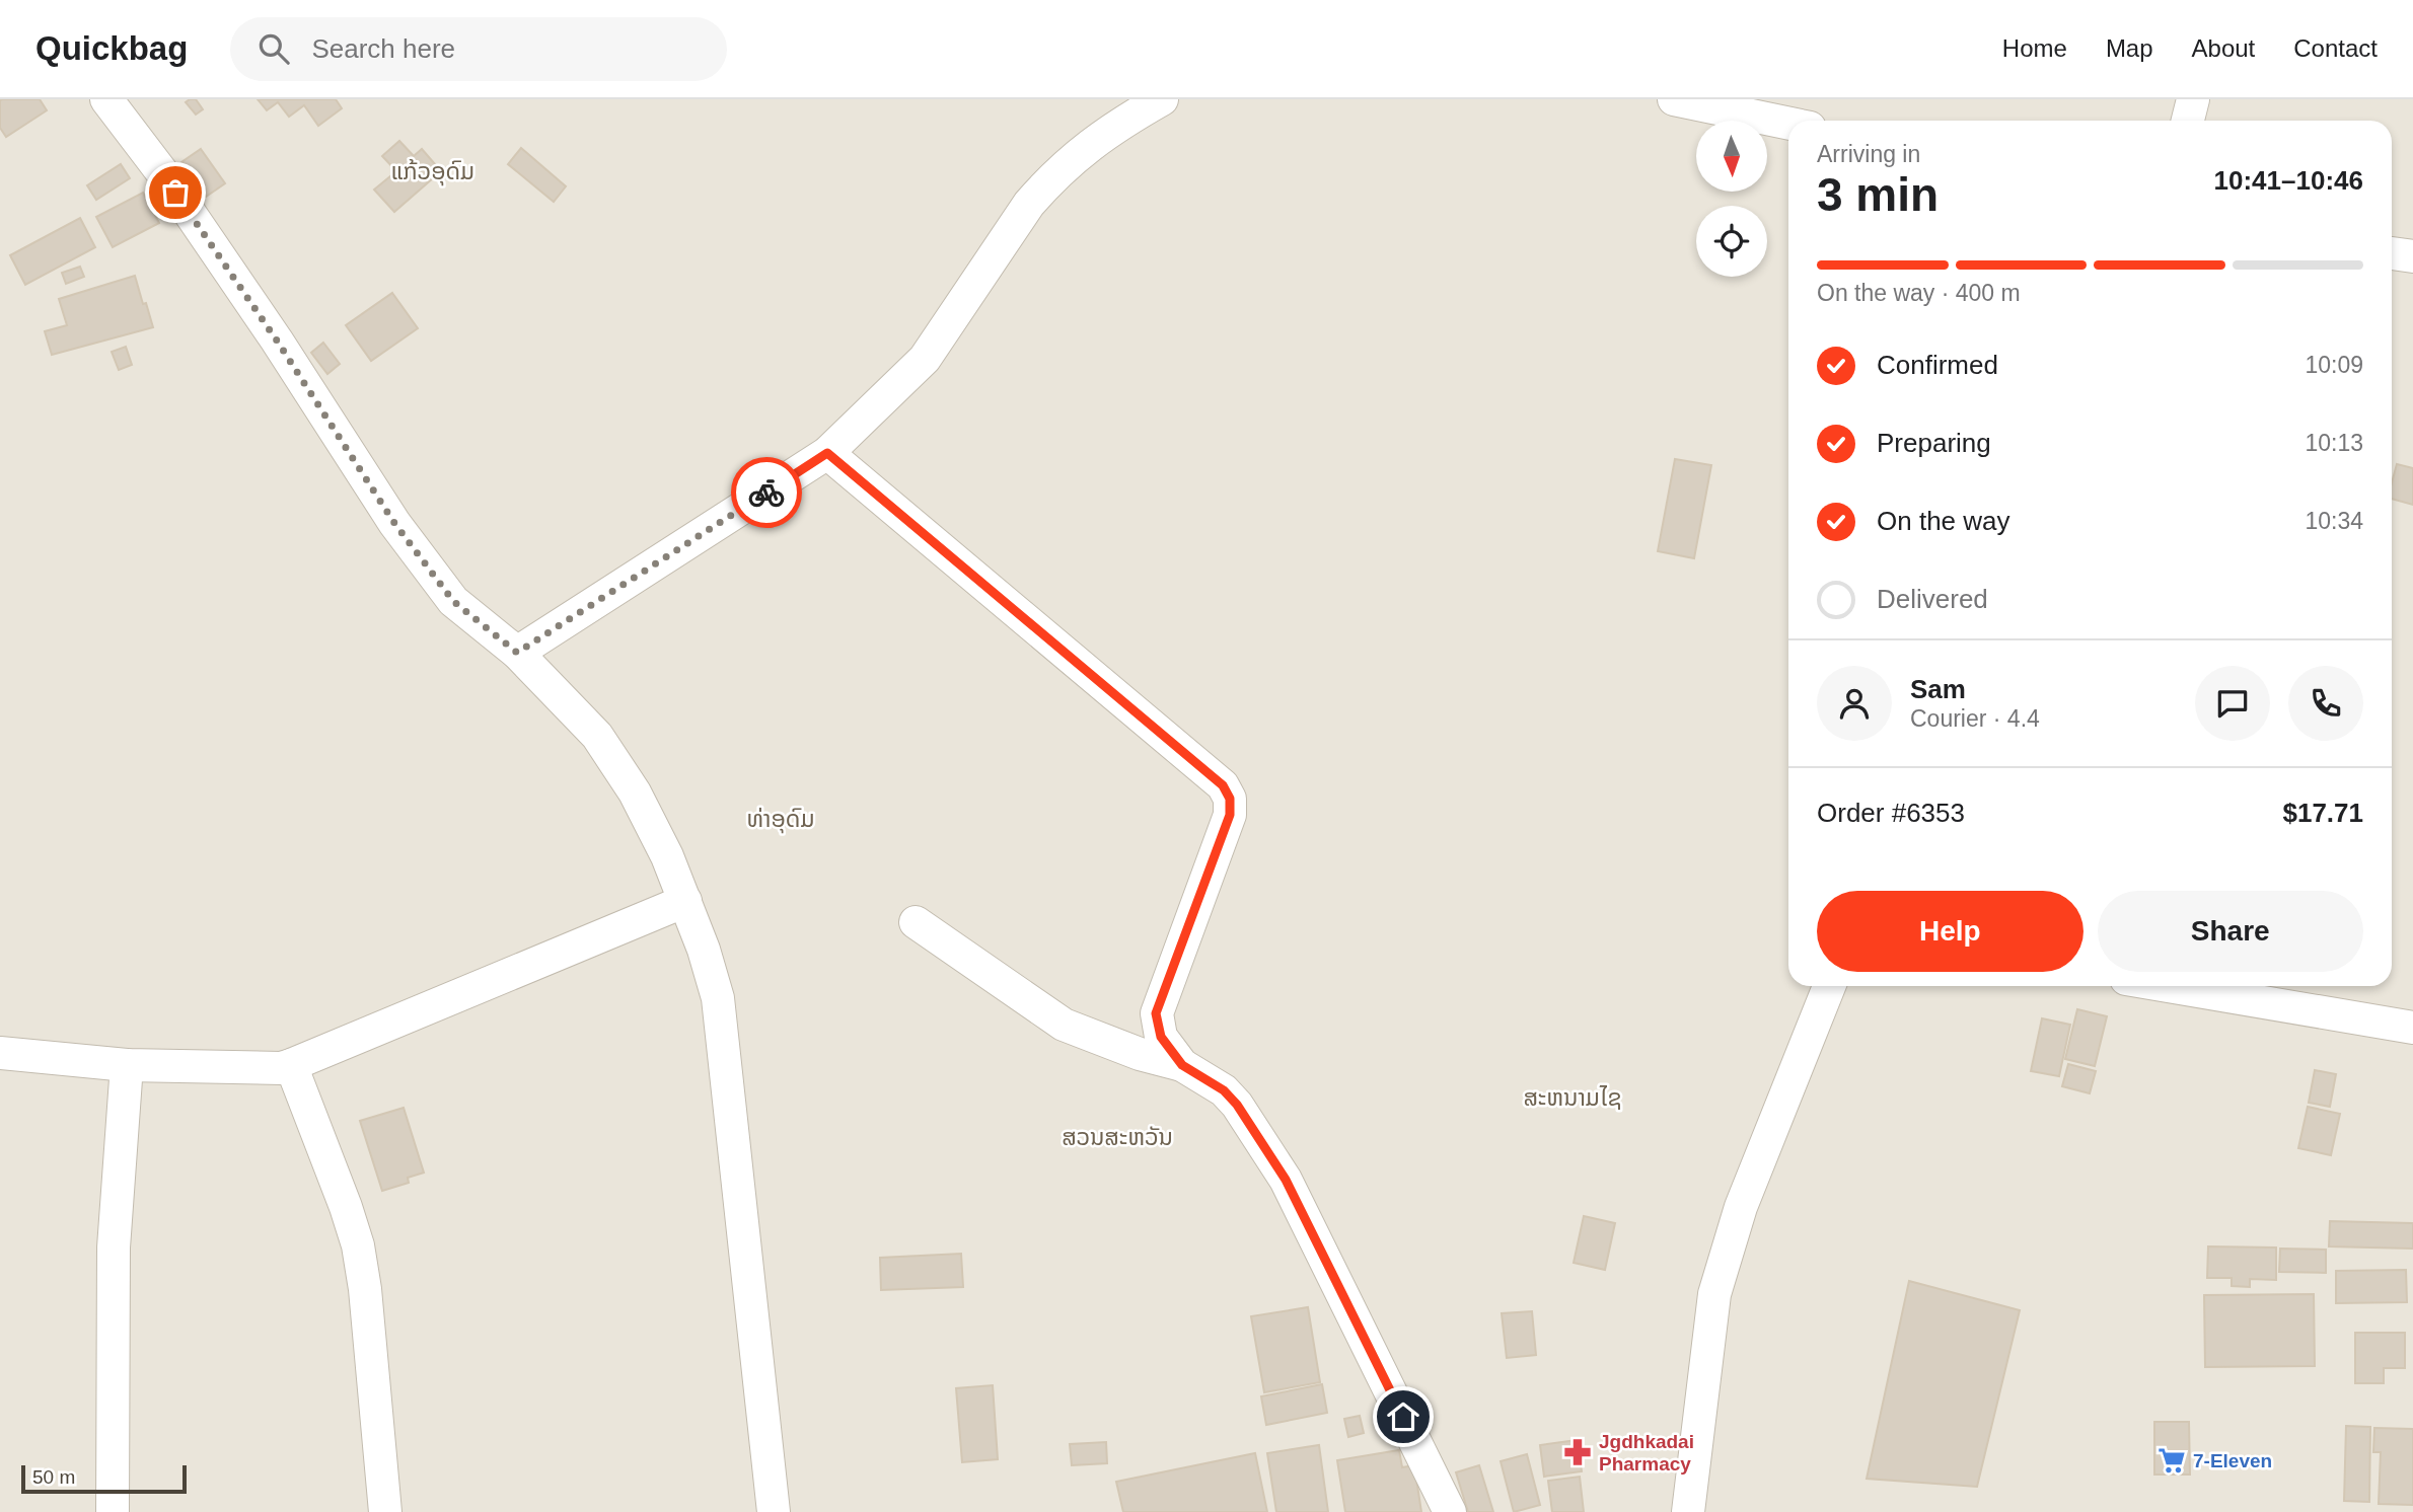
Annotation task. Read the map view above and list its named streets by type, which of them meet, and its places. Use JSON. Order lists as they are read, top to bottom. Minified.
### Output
{"districts":["ແກ້ວອຸດົມ","ທ່າອຸດົມ","ສະຫນາມໄຊ","ສວນສະຫວັນ"],"places":{"pharmacy":["Jgdhkadai Pharmacy"],"supermarket":["7-Eleven"]},"scale_bar":"50 m","north":"bottom","page":{"header":"Quickbag","search":"Search here","nav":["Home","Map","About","Contact"],"heading":["3 min","Arriving in","10:41–10:46"],"panel":["Sam","Courier · 4.4","Order #6353","$17.71"],"bar":"On the way · 400 m","list":[["Confirmed","10:09"],["Preparing","10:13"],["On the way","10:34"],"Delivered"],"buttons":["Help","Share"],"scale":"50 m"}}
